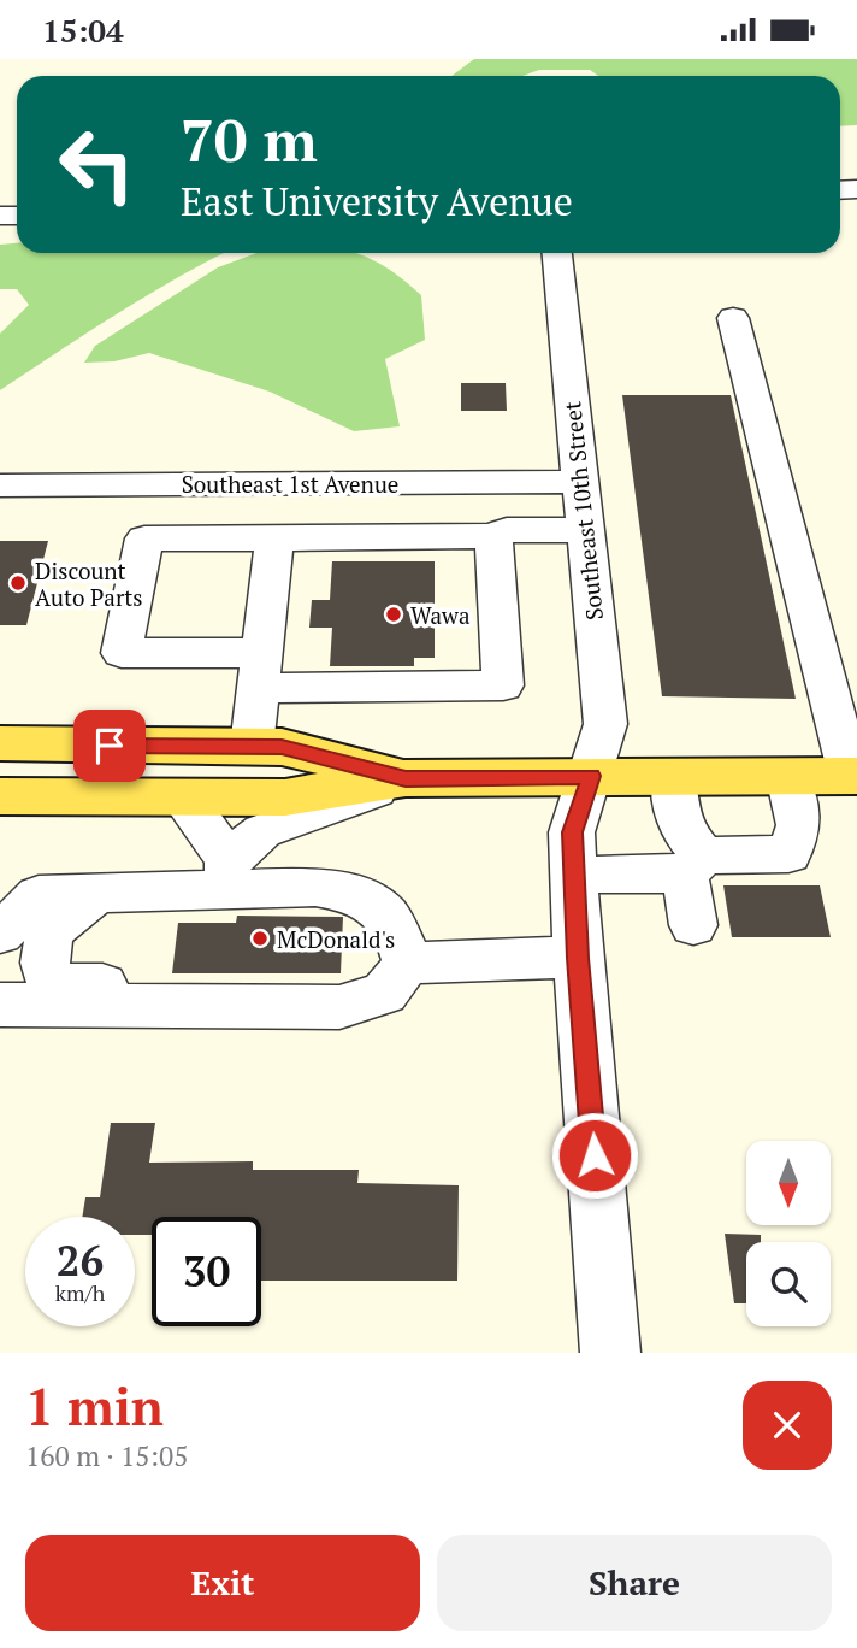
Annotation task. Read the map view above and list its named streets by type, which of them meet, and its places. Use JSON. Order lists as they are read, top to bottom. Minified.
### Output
{"streets":{"street":["Southeast 1st Avenue","Southeast 10th Street"]},"crossings":[["Southeast 1st Avenue","Southeast 10th Street"]],"places":["Discount Auto Parts","Wawa","McDonald's"],"north":"bottom","page":{"status":"15:04","turn":["70 m","East University Avenue"],"speed":"26 km/h","limit":"30","heading":["1 min","160 m · 15:05"],"buttons":["Exit","Share"]}}
